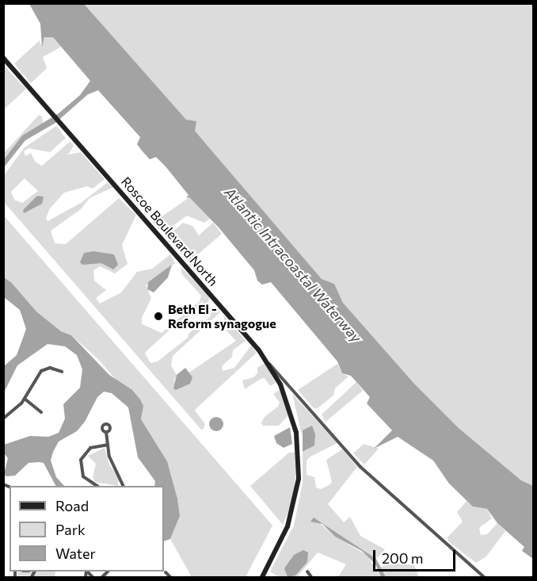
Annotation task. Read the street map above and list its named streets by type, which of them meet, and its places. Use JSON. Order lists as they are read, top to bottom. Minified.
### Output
{"streets":{"street":["Roscoe Boulevard North"]},"water":["Atlantic Intracoastal Waterway"],"places":["Beth El - Reform synagogue"],"legend":["Road","Park","Water"],"scale_bar":"200 m"}
